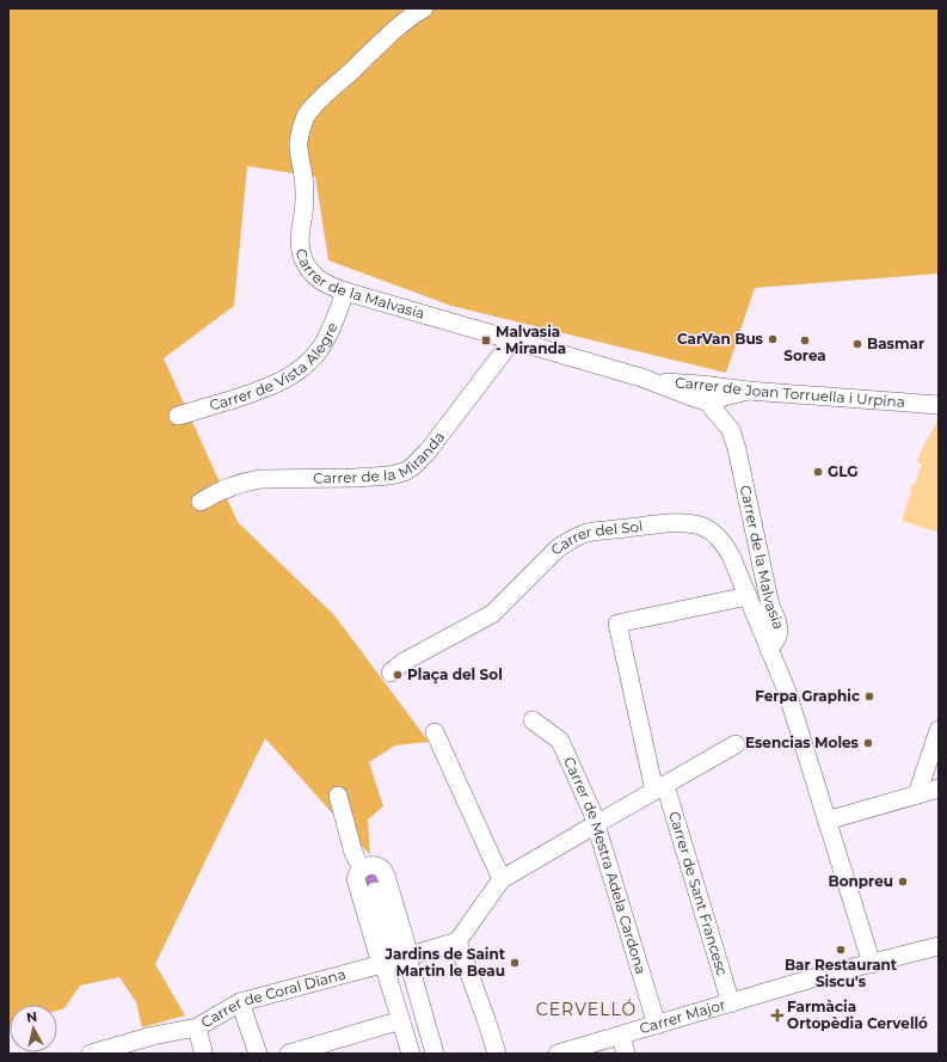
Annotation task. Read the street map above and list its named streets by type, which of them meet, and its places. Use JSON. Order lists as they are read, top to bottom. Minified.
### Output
{"streets":{"street":["Carrer de la Malvasia","Carrer de Vista Alegre","Carrer de Joan Torruella i Urpina","Carrer de la Miranda","Carrer del Sol","Carrer de Mestra Adela Cardona","Carrer de Sant Francesc","Carrer de Coral Diana","Carrer Major"]},"crossings":[["Carrer de la Malvasia","Carrer de Vista Alegre"],["Carrer de la Malvasia","Carrer de Joan Torruella i Urpina"],["Carrer de la Malvasia","Carrer de la Miranda"],["Carrer de la Malvasia","Carrer del Sol"],["Carrer de la Malvasia","Carrer Major"],["Carrer del Sol","Carrer de Sant Francesc"],["Carrer de Mestra Adela Cardona","Carrer Major"],["Carrer de Sant Francesc","Carrer Major"]],"districts":["CERVELLÓ"],"places":{"other":["CarVan Bus","Sorea","Basmar","GLG","Plaça del Sol","Ferpa Graphic","Esencias Moles","Bonpreu","Bar Restaurant Siscu's","Jardins de Saint Martin le Beau"],"transit":["Malvasia - Miranda"],"health":["Farmàcia Ortopèdia Cervelló"]},"north":"top"}
